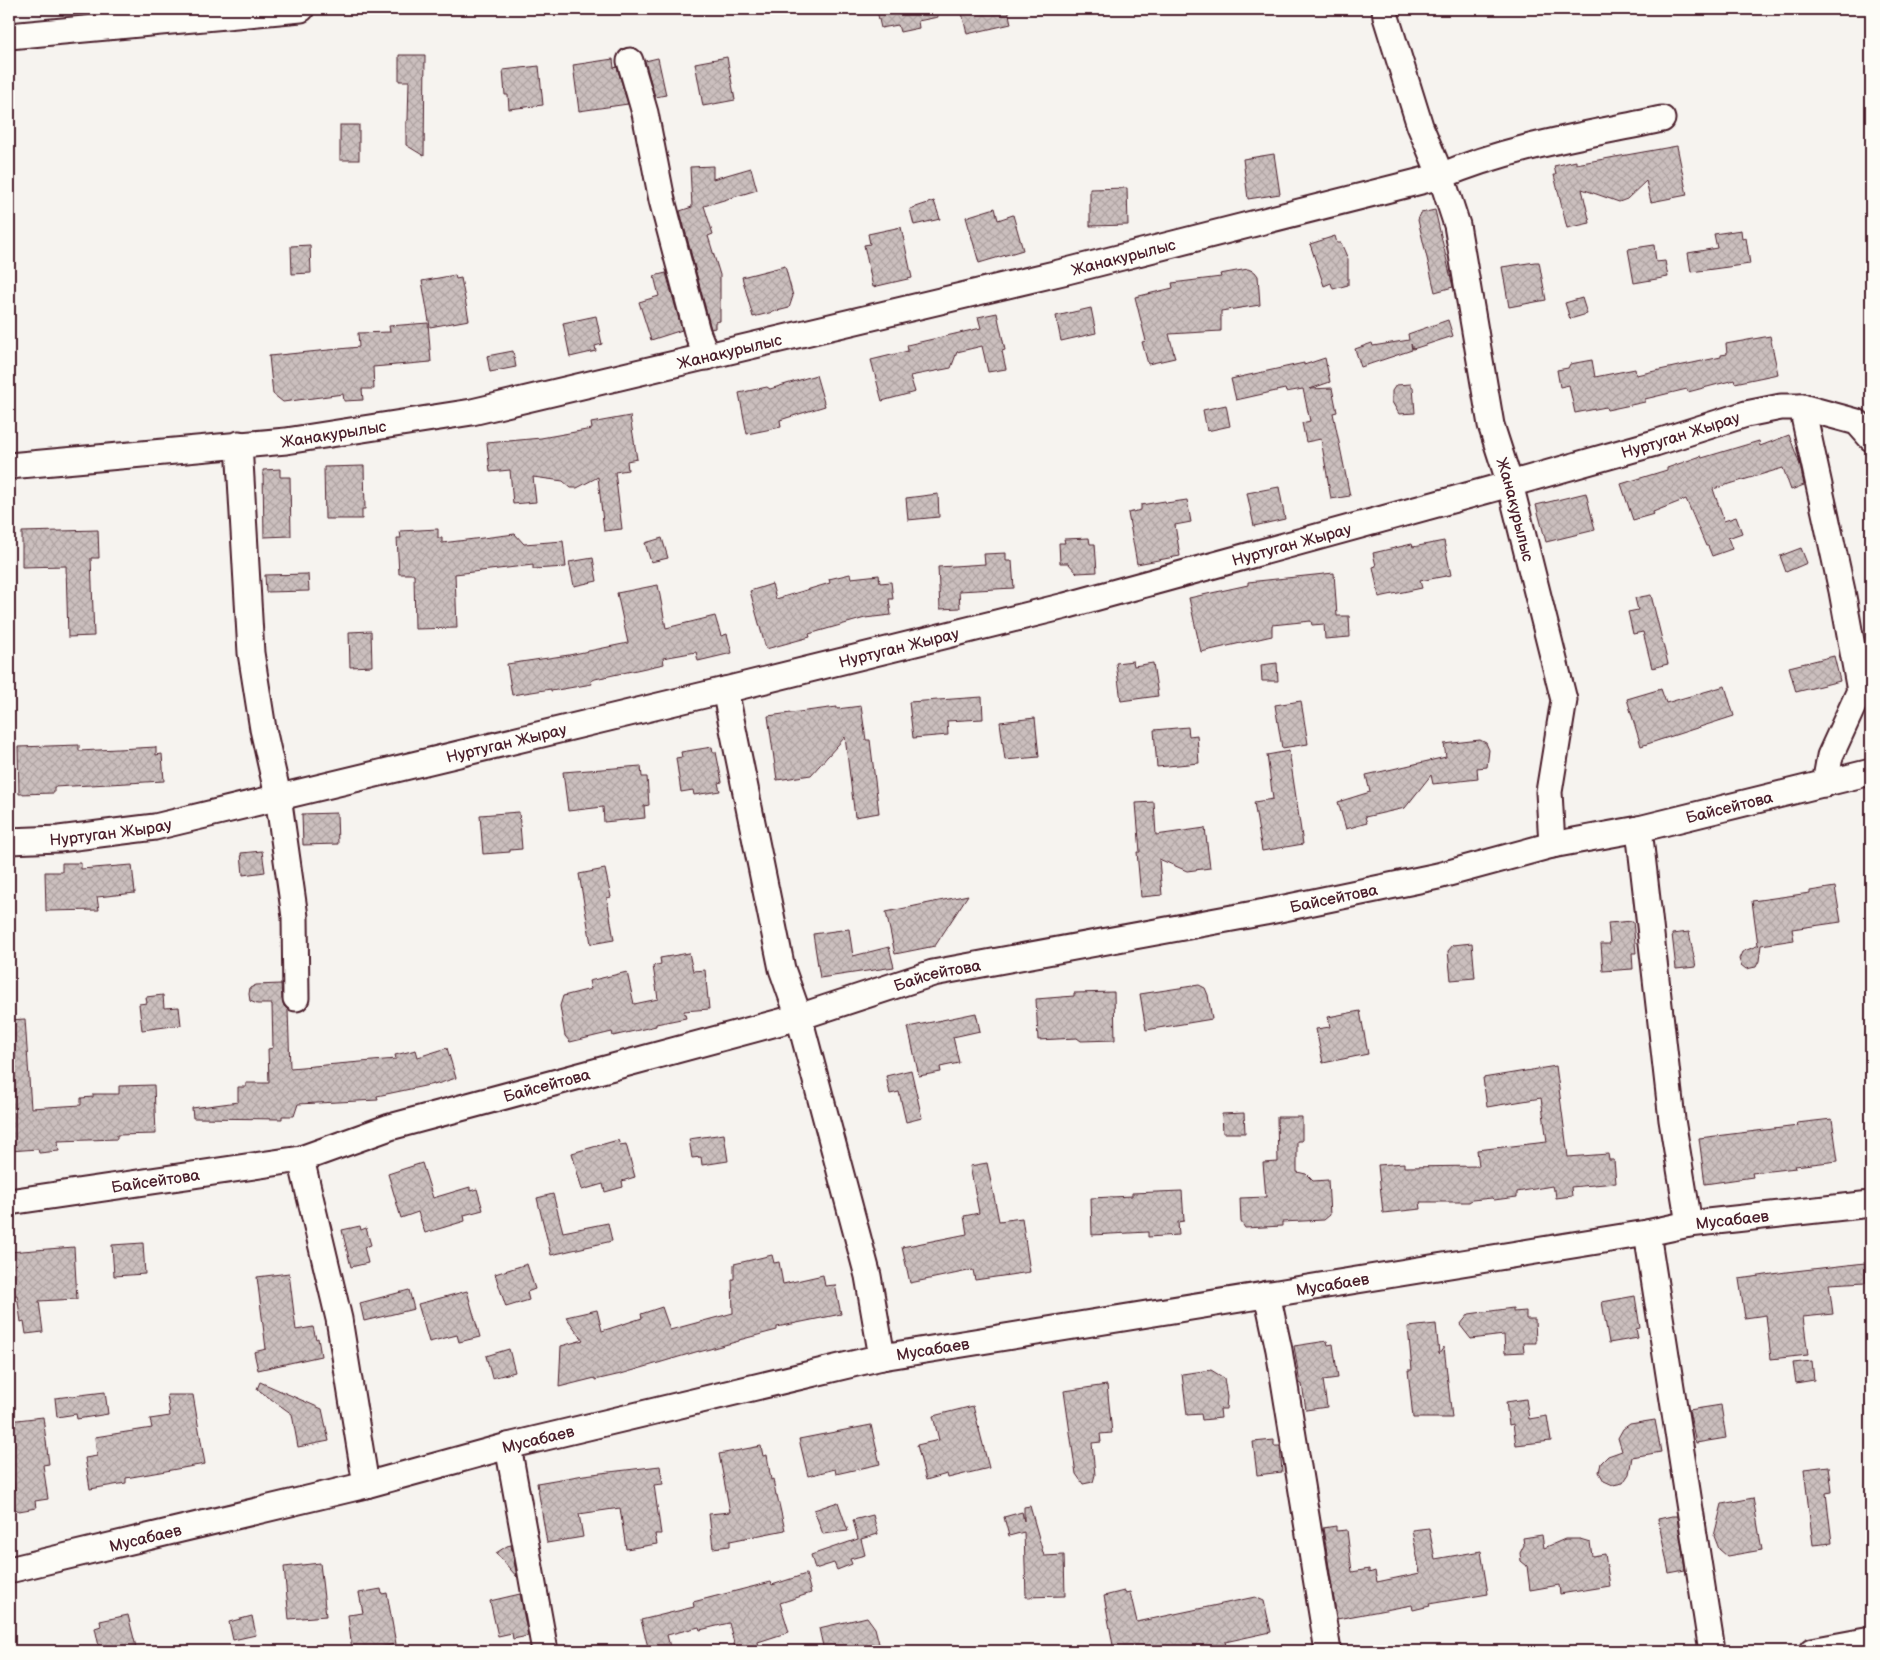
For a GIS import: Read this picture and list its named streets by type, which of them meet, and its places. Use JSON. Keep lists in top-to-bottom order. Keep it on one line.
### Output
{"streets":{"street":["Жанакурылыс","Нуртуган Жырау","Байсейтова","Мусабаев"]},"crossings":[["Жанакурылыс","Нуртуган Жырау"],["Жанакурылыс","Байсейтова"]]}
